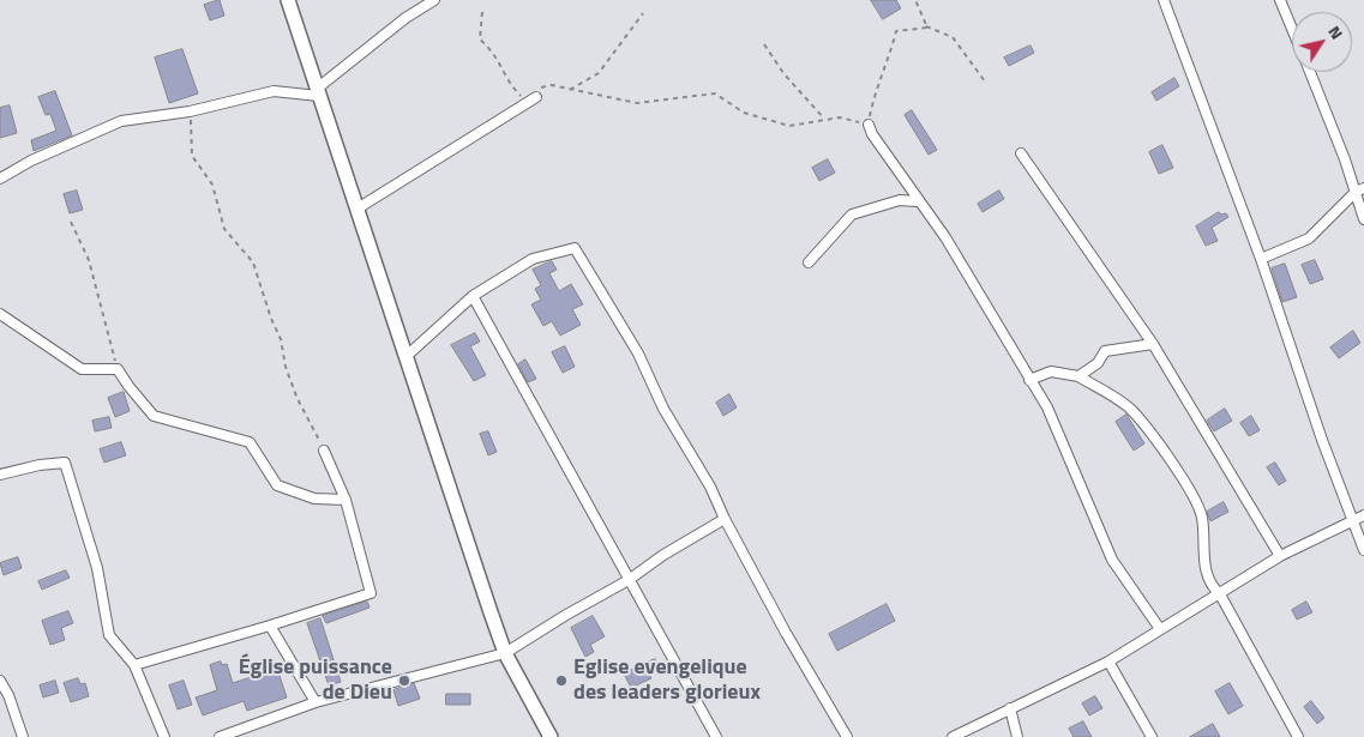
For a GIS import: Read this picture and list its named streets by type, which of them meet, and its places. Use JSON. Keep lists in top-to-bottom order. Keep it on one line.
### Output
{"places":["Église puissance de Dieu","Eglise evengelique des leaders glorieux"],"north":"top right"}
